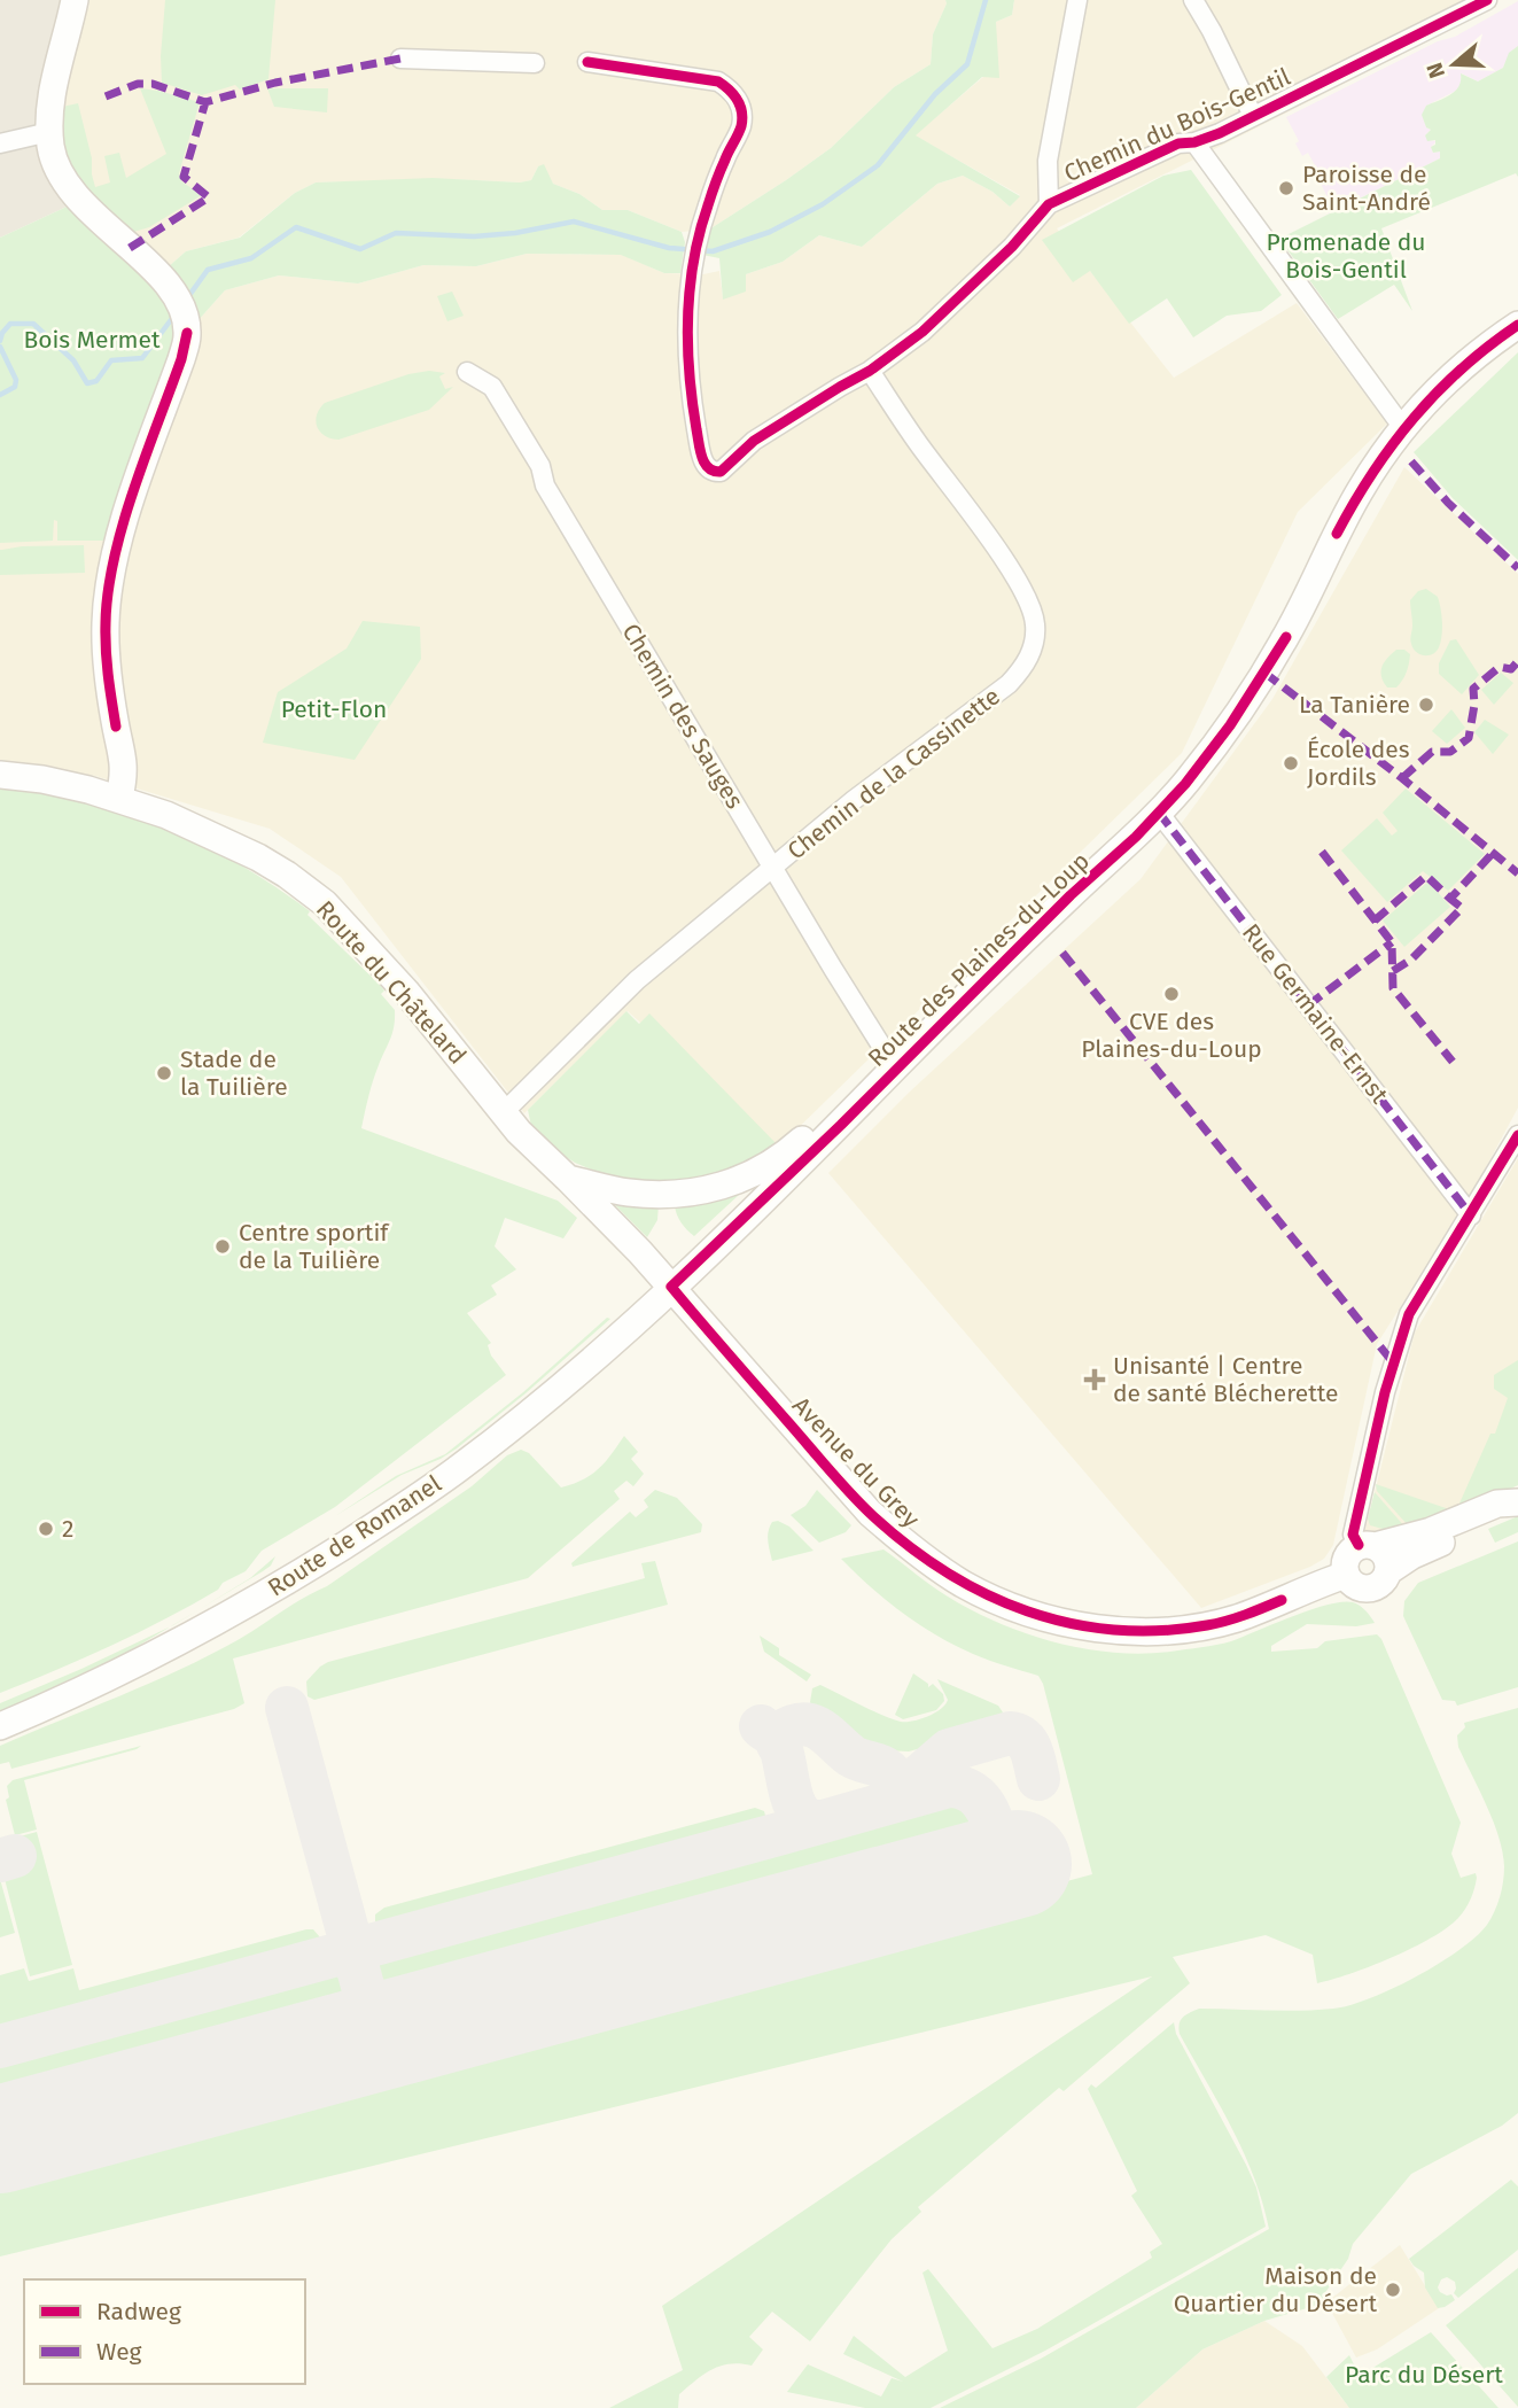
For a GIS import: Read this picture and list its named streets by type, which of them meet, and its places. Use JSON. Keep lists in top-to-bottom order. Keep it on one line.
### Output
{"streets":{"main road":["Route des Plaines-du-Loup","Route du Châtelard","Avenue du Grey","Route de Romanel"],"street":["Chemin du Bois-Gentil","Chemin des Sauges","Chemin de la Cassinette","Rue Germaine-Ernst"]},"crossings":[["Chemin du Bois-Gentil","Chemin de la Cassinette"],["Chemin des Sauges","Chemin de la Cassinette"],["Chemin des Sauges","Route des Plaines-du-Loup"],["Chemin de la Cassinette","Route du Châtelard"],["Route des Plaines-du-Loup","Route du Châtelard"],["Route des Plaines-du-Loup","Rue Germaine-Ernst"],["Route des Plaines-du-Loup","Avenue du Grey"],["Route des Plaines-du-Loup","Route de Romanel"],["Route du Châtelard","Avenue du Grey"],["Avenue du Grey","Route de Romanel"]],"parks":["Promenade du Bois-Gentil","Bois Mermet","Petit-Flon","Parc du Désert"],"places":{"other":["Paroisse de Saint-André","La Tanière","École des Jordils","CVE des Plaines-du-Loup","Stade de la Tuilière","Centre sportif de la Tuilière","2","Maison de Quartier du Désert"],"health":["Unisanté | Centre de santé Blécherette"]},"legend":["Radweg","Weg"],"north":"left"}
